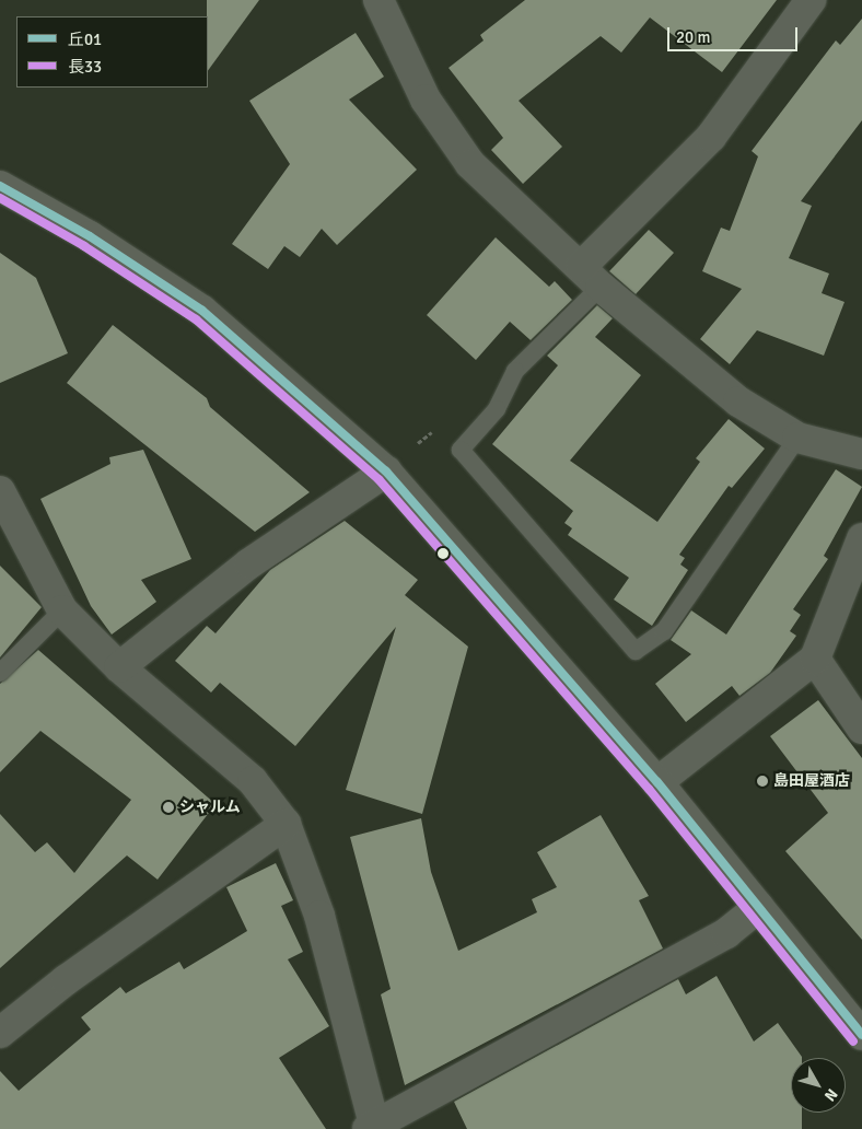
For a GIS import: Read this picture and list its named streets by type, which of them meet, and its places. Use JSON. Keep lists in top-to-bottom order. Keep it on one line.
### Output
{"places":["島田屋酒店","シャルム"],"lines":["transit line 丘01","transit line 長33"],"legend":["丘01","長33"],"scale_bar":"20 m","north":"bottom right"}
